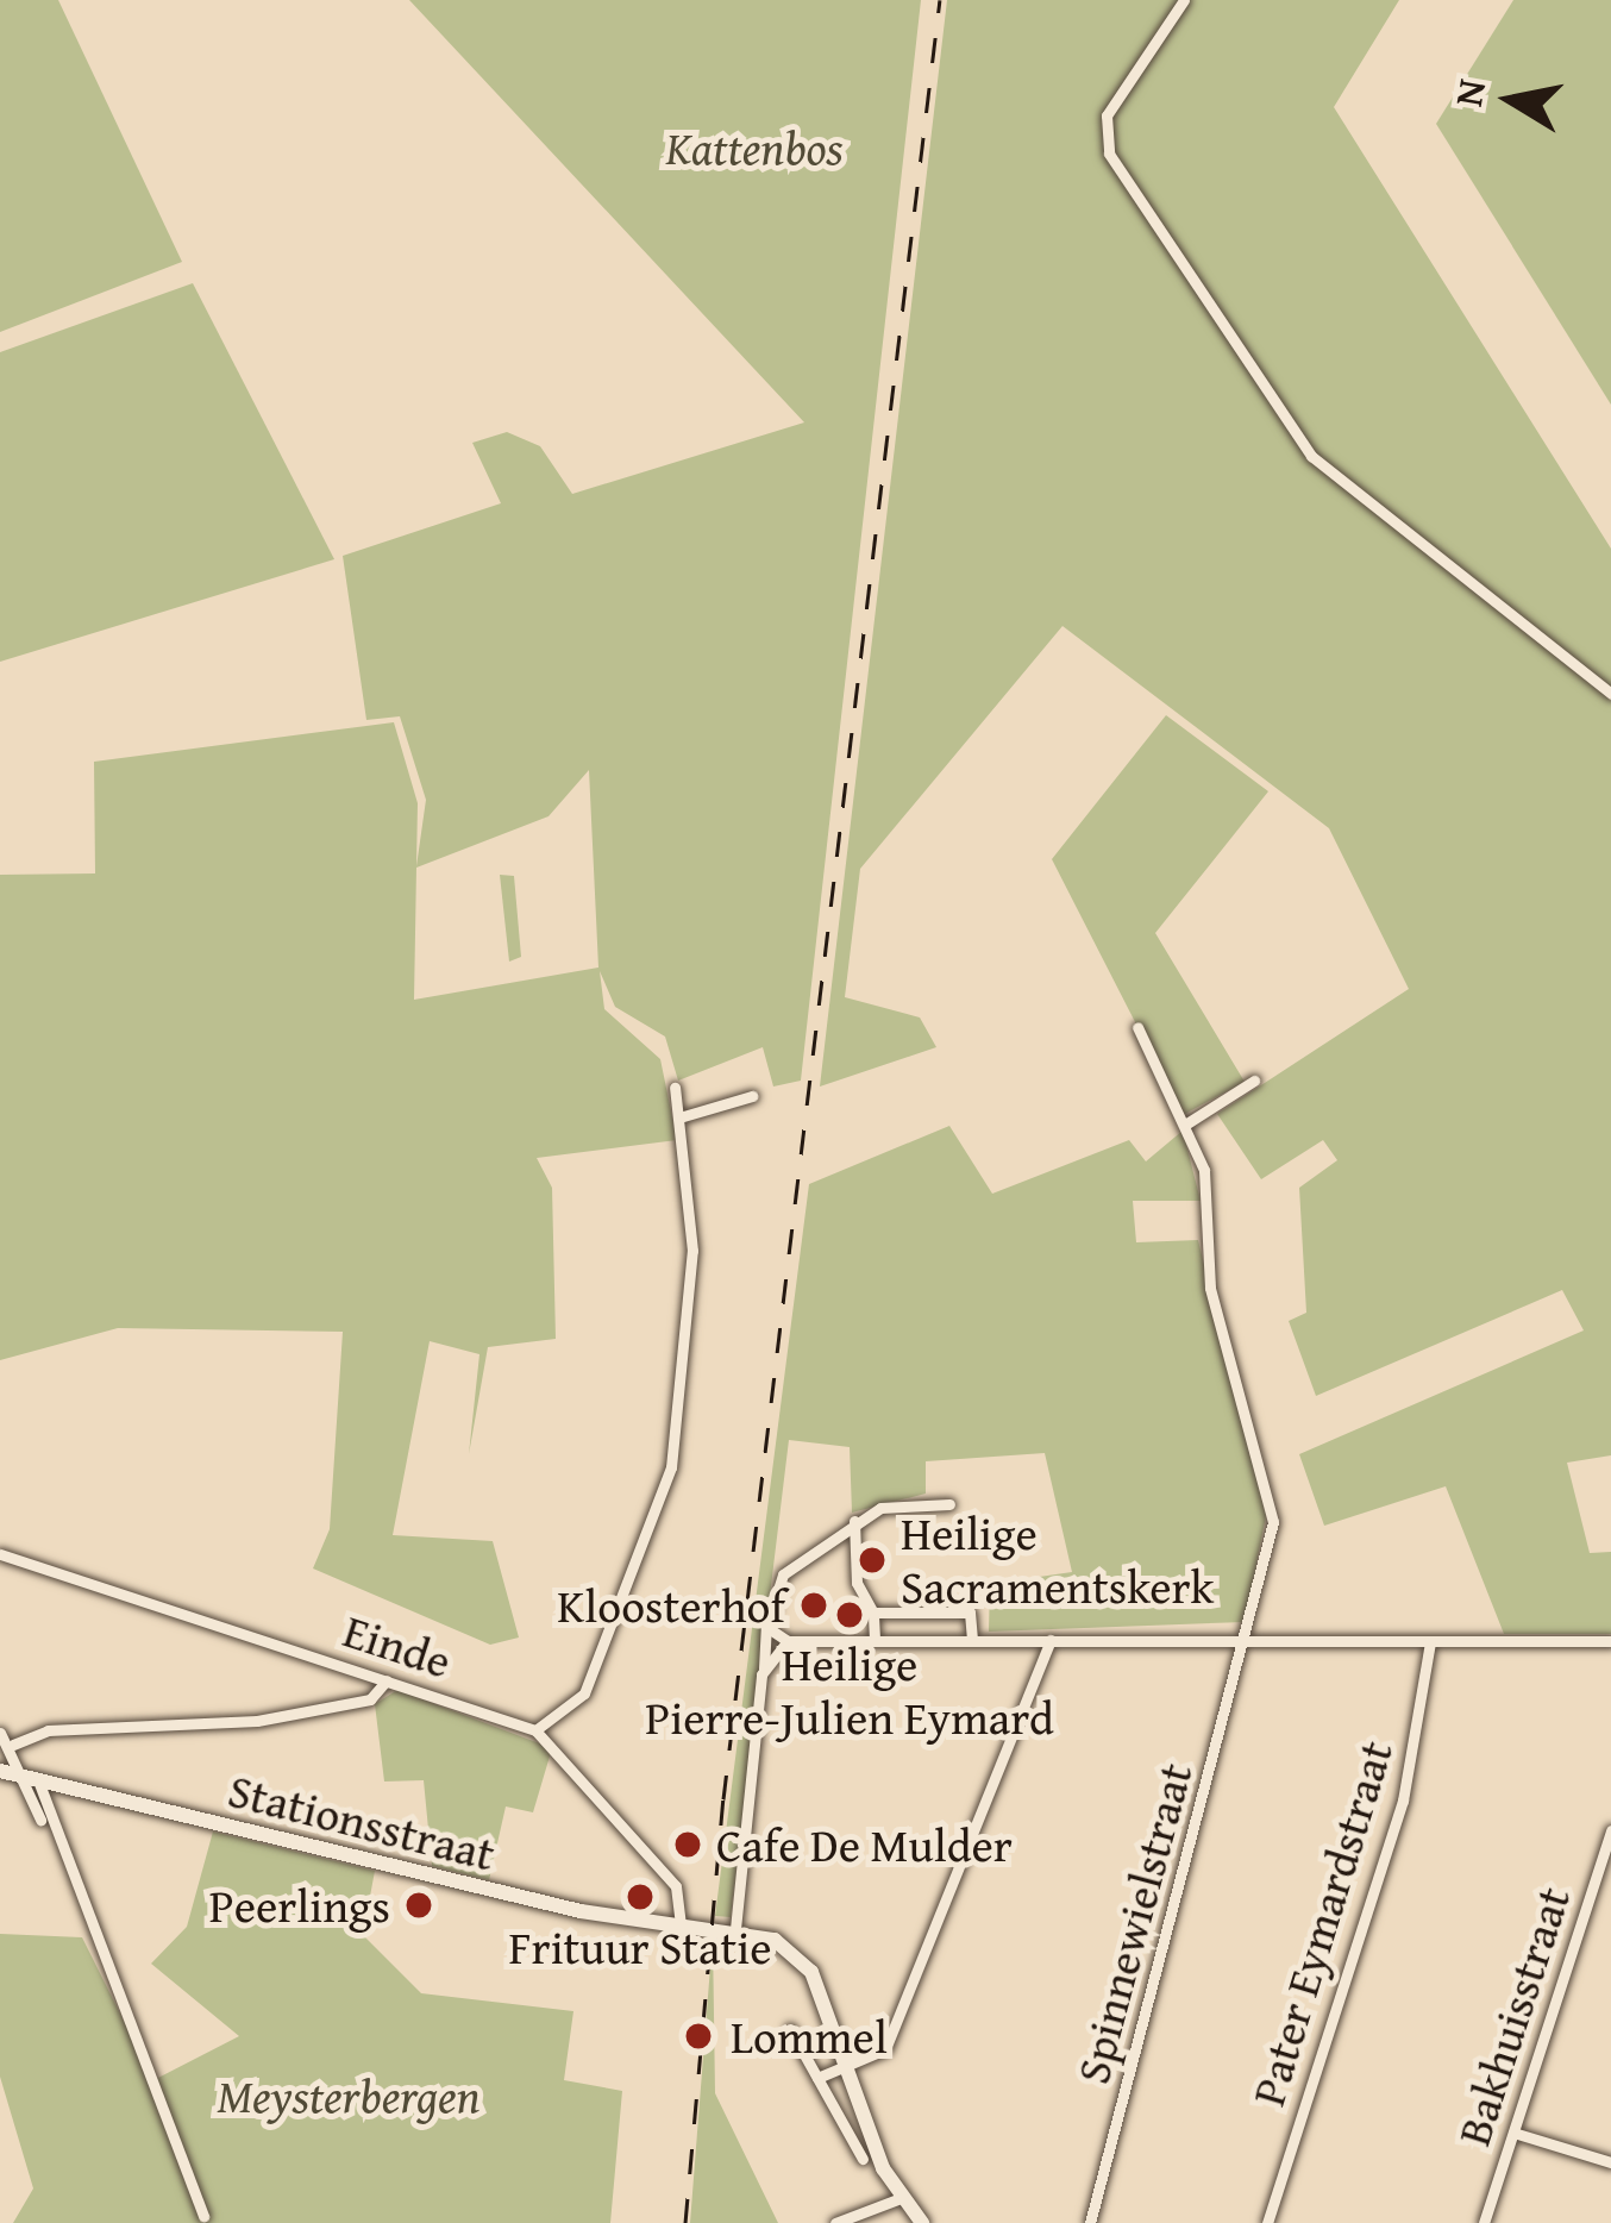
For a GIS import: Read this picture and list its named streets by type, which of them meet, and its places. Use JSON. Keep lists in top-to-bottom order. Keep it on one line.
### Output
{"streets":{"main road":["Stationsstraat"],"street":["Einde","Spinnewielstraat","Pater Eymardstraat","Bakhuisstraat"]},"crossings":[["Einde","Stationsstraat"]],"parks":["Kattenbos","Meysterbergen"],"places":["Heilige Sacramentskerk","Kloosterhof","Heilige Pierre-Julien Eymard","Cafe De Mulder","Frituur Statie","Peerlings","Lommel"],"north":"left"}
